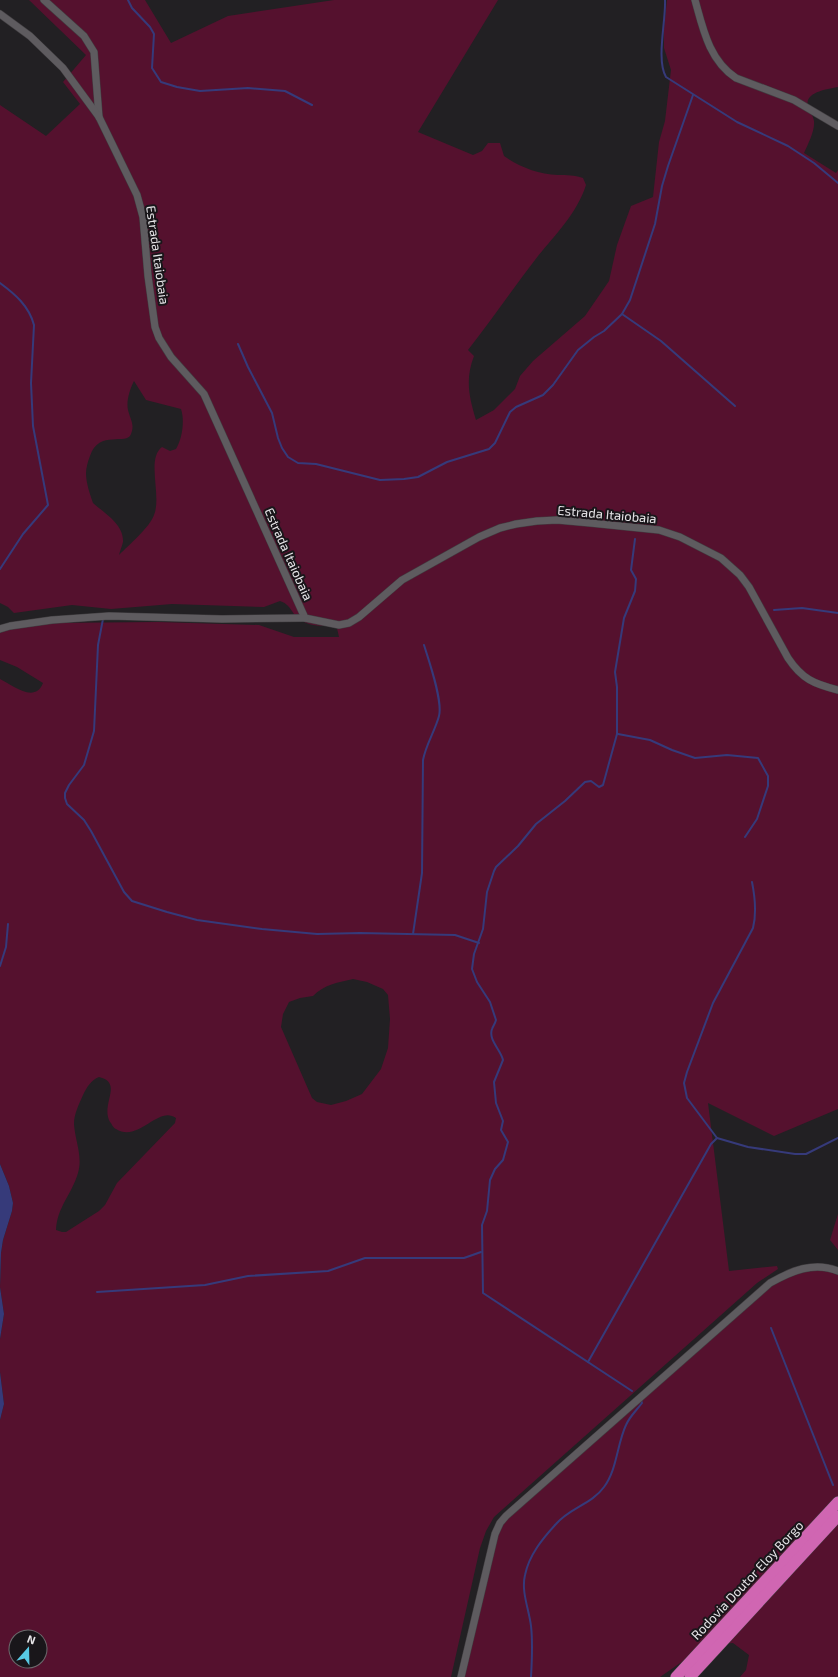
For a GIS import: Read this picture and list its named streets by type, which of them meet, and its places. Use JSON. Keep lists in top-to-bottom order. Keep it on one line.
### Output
{"streets":{"highway":["Rodovia Doutor Eloy Borgo"],"street":["Estrada Itaiobaia"]},"north":"top"}
